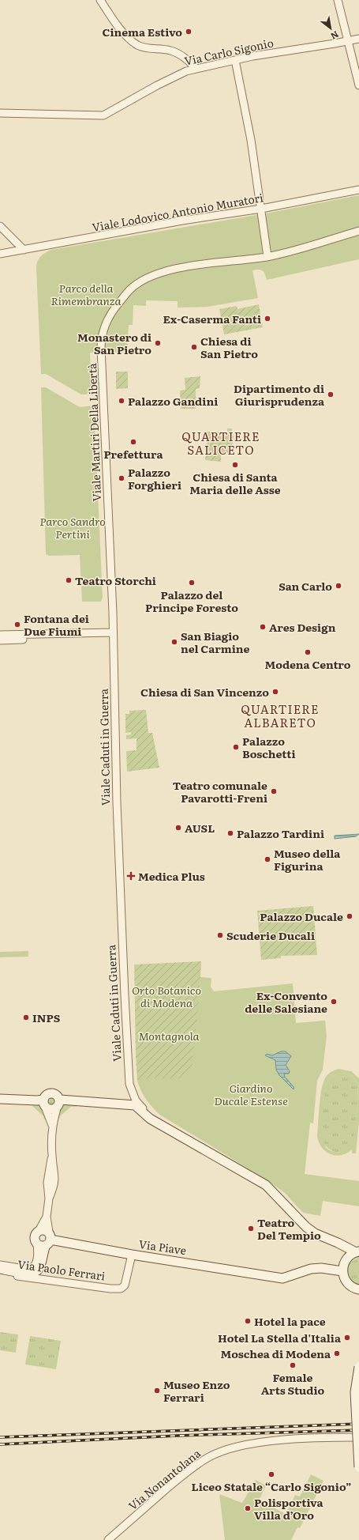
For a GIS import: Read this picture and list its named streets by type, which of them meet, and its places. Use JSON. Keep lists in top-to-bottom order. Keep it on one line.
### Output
{"streets":{"main road":["Viale Caduti in Guerra","Via Piave","Via Paolo Ferrari"],"street":["Via Carlo Sigonio","Viale Lodovico Antonio Muratori","Viale Martiri Della Libertà","Via Nonantolana"]},"crossings":[["Viale Martiri Della Libertà","Viale Caduti in Guerra"],["Via Piave","Via Paolo Ferrari"]],"districts":["QUARTIERE SALICETO","QUARTIERE ALBARETO"],"parks":["Parco della Rimembranza","Parco Sandro Pertini","Orto Botanico di Modena","Montagnola","Giardino Ducale Estense"],"places":{"other":["Cinema Estivo","Ex-Caserma Fanti","Monastero di San Pietro","Chiesa di San Pietro","Dipartimento di Giurisprudenza","Palazzo Gandini","Prefettura","Chiesa di Santa Maria delle Asse","Palazzo Forghieri","Teatro Storchi","Palazzo del Principe Foresto","San Carlo","Fontana dei Due Fiumi","Ares Design","San Biagio nel Carmine","Modena Centro","Chiesa di San Vincenzo","Palazzo Boschetti","Teatro comunale Pavarotti-Freni","AUSL","Palazzo Tardini","Museo della Figurina","Palazzo Ducale","Scuderie Ducali","Ex-Convento delle Salesiane","INPS","Teatro Del Tempio","Hotel la pace","Hotel La Stella d'Italia","Moschea di Modena","Female Arts Studio","Museo Enzo Ferrari","Liceo Statale “Carlo Sigonio”","Polisportiva Villa d’Oro"],"health":["Medica Plus"]},"north":"bottom right"}
